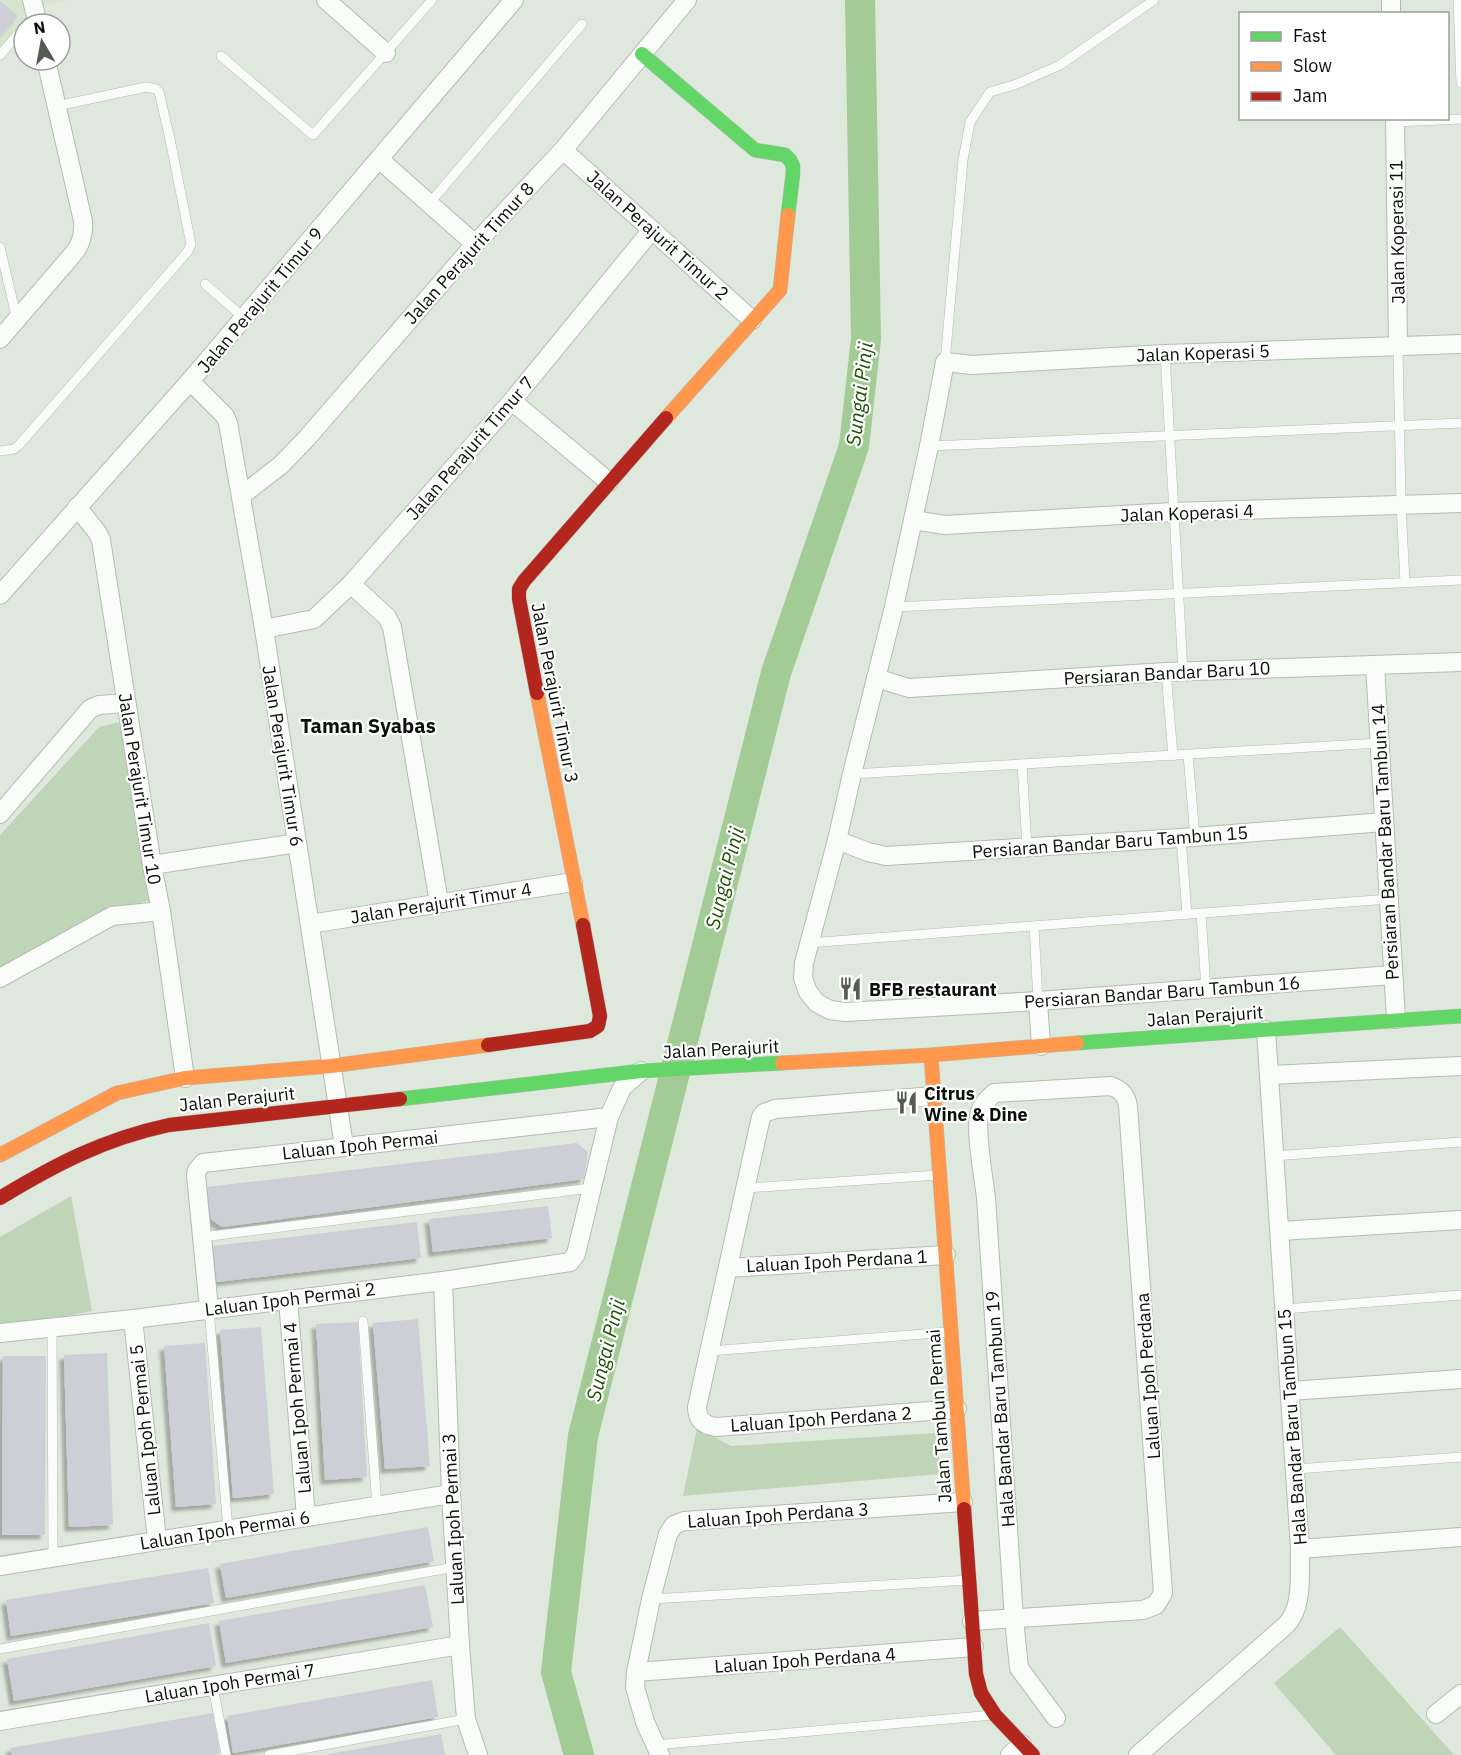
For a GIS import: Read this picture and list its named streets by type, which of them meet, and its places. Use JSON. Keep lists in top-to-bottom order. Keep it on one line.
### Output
{"streets":{"street":["Jalan Koperasi 11","Jalan Perajurit Timur 2","Jalan Perajurit Timur 8","Jalan Perajurit Timur 9","Jalan Koperasi 5","Jalan Perajurit Timur 7","Jalan Koperasi 4","Persiaran Bandar Baru 10","Jalan Perajurit Timur 3","Jalan Perajurit Timur 6","Jalan Perajurit Timur 10","Persiaran Bandar Baru Tambun 15","Persiaran Bandar Baru Tambun 14","Jalan Perajurit Timur 4","Persiaran Bandar Baru Tambun 16","Jalan Perajurit","Laluan Ipoh Permai","Laluan Ipoh Perdana 1","Laluan Ipoh Permai 2","Laluan Ipoh Perdana","Laluan Ipoh Permai 4","Hala Bandar Baru Tambun 19","Jalan Tambun Permai","Laluan Ipoh Perdana 2","Hala Bandar Baru Tambun 15","Laluan Ipoh Permai 5","Laluan Ipoh Perdana 3","Laluan Ipoh Permai 3","Laluan Ipoh Permai 6","Laluan Ipoh Perdana 4","Laluan Ipoh Permai 7"]},"crossings":[["Jalan Koperasi 11","Jalan Koperasi 5"],["Jalan Perajurit Timur 2","Jalan Perajurit Timur 8"],["Jalan Perajurit Timur 2","Jalan Perajurit Timur 7"],["Jalan Perajurit Timur 2","Jalan Perajurit Timur 3"],["Jalan Perajurit Timur 8","Jalan Perajurit Timur 3"],["Jalan Perajurit Timur 8","Jalan Perajurit Timur 6"],["Jalan Perajurit Timur 9","Jalan Perajurit Timur 6"],["Jalan Perajurit Timur 9","Jalan Perajurit Timur 10"],["Jalan Koperasi 5","Persiaran Bandar Baru Tambun 16"],["Jalan Perajurit Timur 7","Jalan Perajurit Timur 6"],["Jalan Koperasi 4","Persiaran Bandar Baru Tambun 16"],["Persiaran Bandar Baru 10","Persiaran Bandar Baru Tambun 14"],["Persiaran Bandar Baru 10","Persiaran Bandar Baru Tambun 16"],["Jalan Perajurit Timur 3","Jalan Perajurit Timur 6"],["Jalan Perajurit Timur 3","Jalan Perajurit Timur 4"],["Jalan Perajurit Timur 6","Jalan Perajurit Timur 4"],["Jalan Perajurit Timur 6","Jalan Perajurit"],["Jalan Perajurit Timur 6","Laluan Ipoh Permai"],["Persiaran Bandar Baru Tambun 15","Persiaran Bandar Baru Tambun 14"],["Persiaran Bandar Baru Tambun 15","Persiaran Bandar Baru Tambun 16"],["Persiaran Bandar Baru Tambun 14","Persiaran Bandar Baru Tambun 16"],["Persiaran Bandar Baru Tambun 14","Jalan Perajurit"],["Jalan Perajurit","Jalan Tambun Permai"],["Jalan Perajurit","Hala Bandar Baru Tambun 15"],["Laluan Ipoh Permai","Laluan Ipoh Permai 2"],["Laluan Ipoh Perdana 1","Jalan Tambun Permai"],["Laluan Ipoh Perdana 1","Laluan Ipoh Perdana 2"],["Laluan Ipoh Permai 2","Laluan Ipoh Permai 4"],["Laluan Ipoh Permai 2","Laluan Ipoh Permai 5"],["Laluan Ipoh Permai 2","Laluan Ipoh Permai 3"],["Laluan Ipoh Perdana","Hala Bandar Baru Tambun 19"],["Laluan Ipoh Perdana","Jalan Tambun Permai"],["Laluan Ipoh Permai 4","Laluan Ipoh Permai 6"],["Jalan Tambun Permai","Laluan Ipoh Perdana 2"],["Jalan Tambun Permai","Laluan Ipoh Perdana 3"],["Jalan Tambun Permai","Laluan Ipoh Perdana 4"],["Laluan Ipoh Permai 5","Laluan Ipoh Permai 6"],["Laluan Ipoh Perdana 3","Laluan Ipoh Perdana 4"],["Laluan Ipoh Permai 3","Laluan Ipoh Permai 6"],["Laluan Ipoh Permai 3","Laluan Ipoh Permai 7"]],"districts":["Taman Syabas"],"water":["Sungai Pinji"],"places":{"restaurant":["BFB restaurant","Citrus Wine & Dine"]},"legend":["Fast","Slow","Jam"],"north":"top"}
